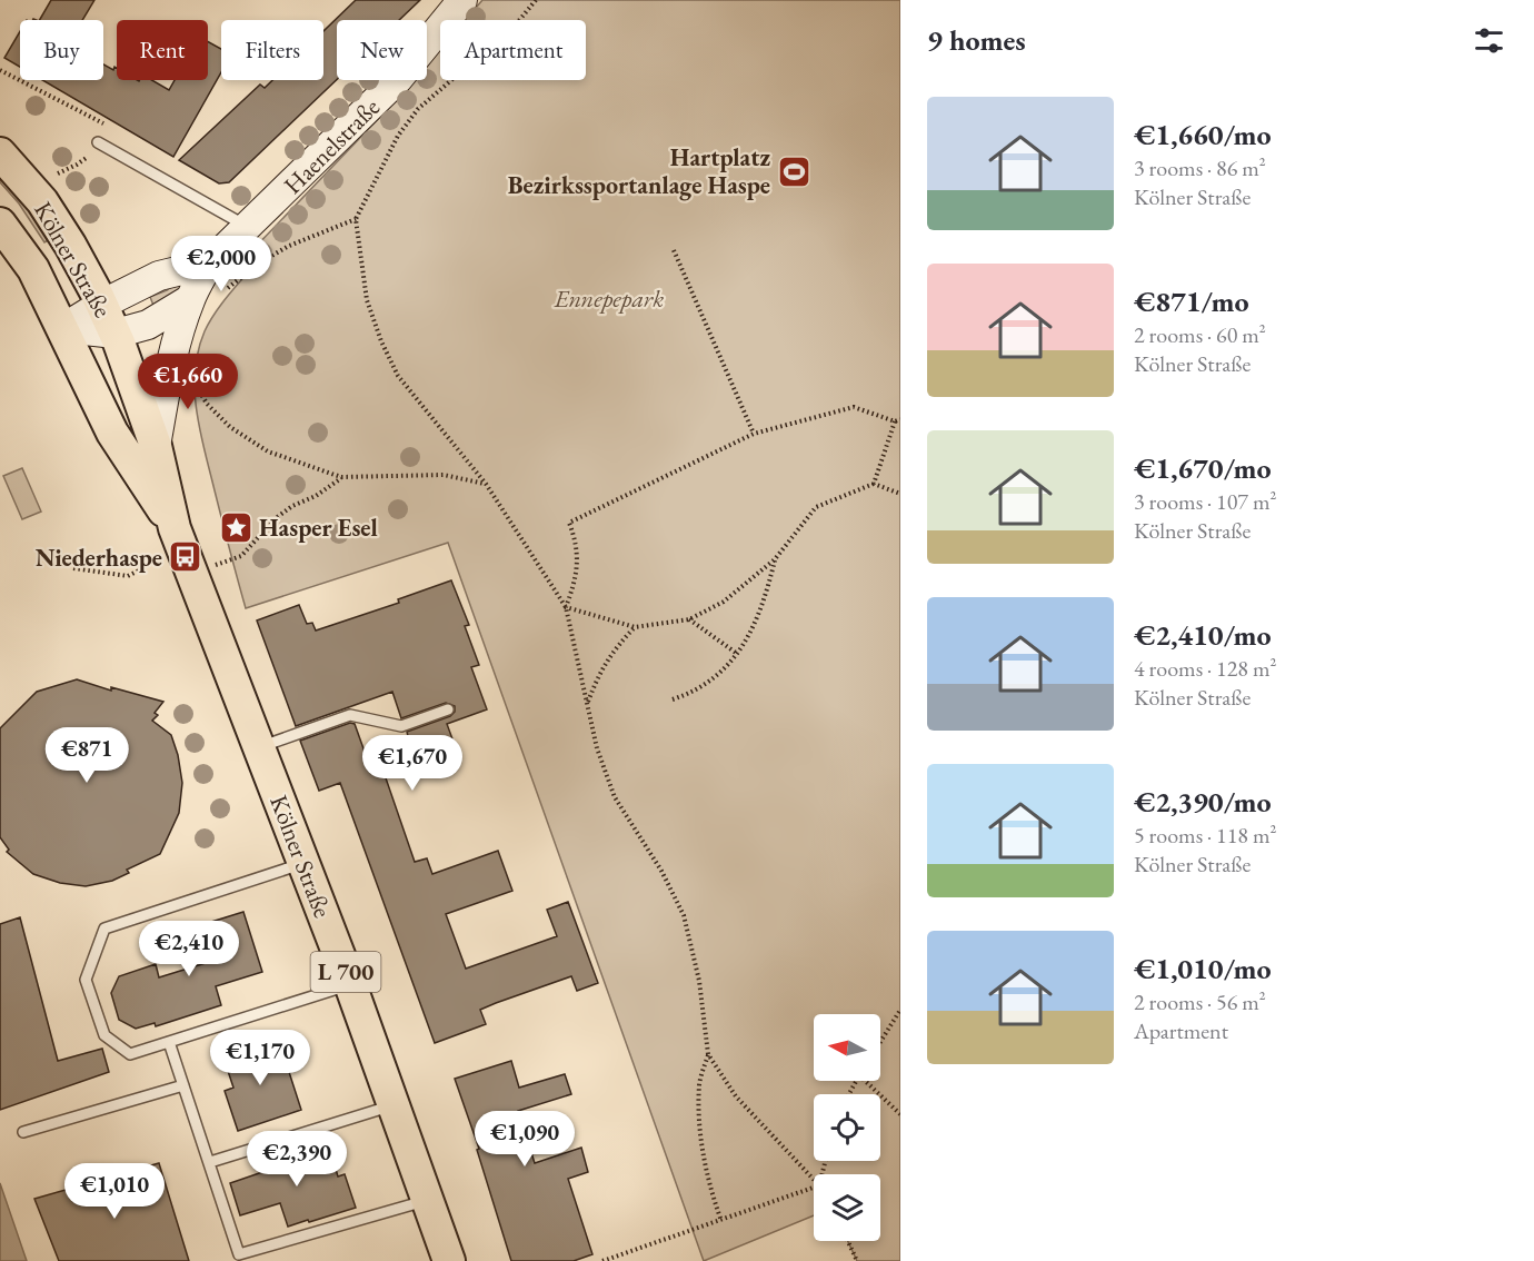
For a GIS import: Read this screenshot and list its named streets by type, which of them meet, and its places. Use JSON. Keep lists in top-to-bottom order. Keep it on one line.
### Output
{"streets":{"main road":["Haenelstraße","Kölner Straße","L 700"]},"crossings":[["Haenelstraße","Kölner Straße"],["Haenelstraße","L 700"],["Kölner Straße","L 700"]],"parks":["Ennepepark"],"places":{"sports":["Hartplatz Bezirkssportanlage Haspe"],"place":["Hasper Esel"],"bus stop":["Niederhaspe"]},"north":"left","page":{"heading":"9 homes","chip":["Buy","Rent","Filters","New","Apartment"],"list":[{"name":"€1,660/mo","note":"3 rooms · 86 m² · Kölner Straße"},{"name":"€871/mo","note":"2 rooms · 60 m² · Kölner Straße"},{"name":"€1,670/mo","note":"3 rooms · 107 m² · Kölner Straße"},{"name":"€2,410/mo","note":"4 rooms · 128 m² · Kölner Straße"},{"name":"€2,390/mo","note":"5 rooms · 118 m² · Kölner Straße"},{"name":"€1,010/mo","note":"2 rooms · 56 m² · Apartment"}],"price":["€2,000","€1,660","€871","€1,670","€2,410","€1,170","€1,090","€2,390","€1,010"]}}
